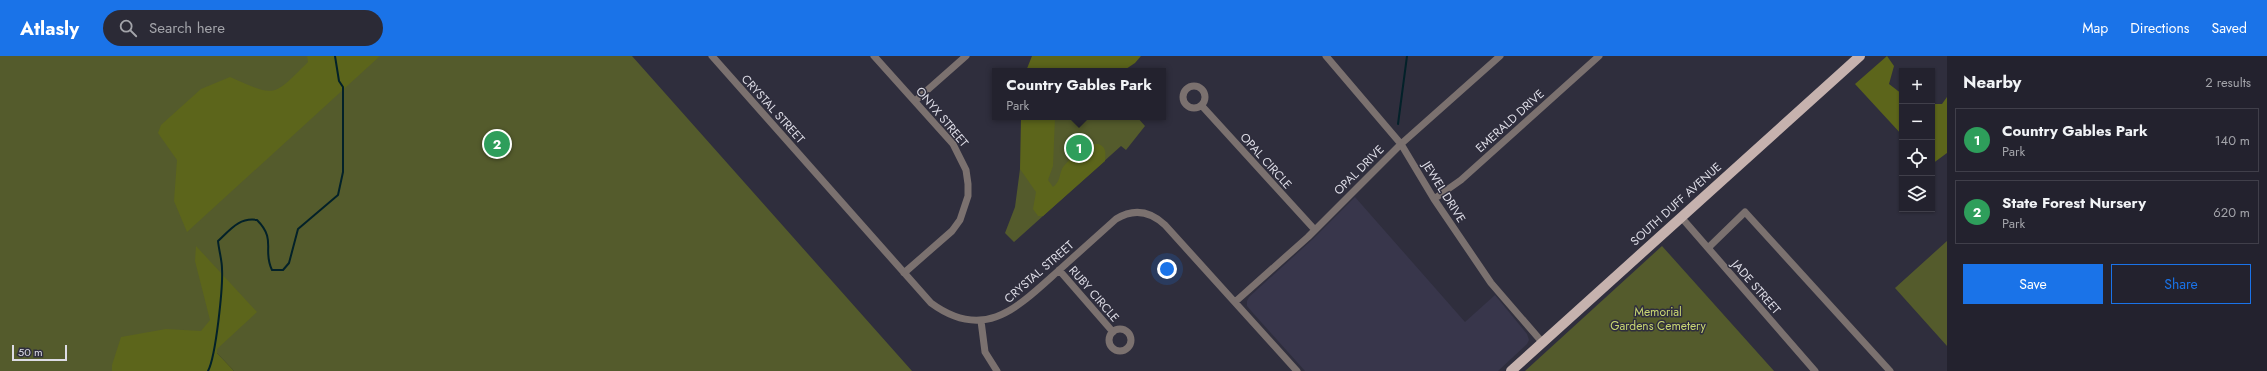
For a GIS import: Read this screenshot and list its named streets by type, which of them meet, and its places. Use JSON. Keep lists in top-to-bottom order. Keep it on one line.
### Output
{"streets":{"main road":["SOUTH DUFF AVENUE"],"street":["CRYSTAL STREET","ONYX STREET","EMERALD DRIVE","OPAL CIRCLE","OPAL DRIVE","JEWEL DRIVE","JADE STREET","RUBY CIRCLE"]},"crossings":[["CRYSTAL STREET","ONYX STREET"],["CRYSTAL STREET","OPAL DRIVE"],["CRYSTAL STREET","RUBY CIRCLE"],["EMERALD DRIVE","JEWEL DRIVE"],["OPAL CIRCLE","OPAL DRIVE"],["OPAL DRIVE","JEWEL DRIVE"],["JEWEL DRIVE","SOUTH DUFF AVENUE"],["SOUTH DUFF AVENUE","JADE STREET"]],"parks":["Memorial Gardens Cemetery"],"scale_bar":"50 m","page":{"header":"Atlasly","search":"Search here","nav":["Map","Directions","Saved"],"heading":["Nearby","2 results"],"map_buttons":["+","−"],"popup":["Country Gables Park","Park"],"list":[{"mark":"1","name":"Country Gables Park","note":"Park","value":"140 m"},{"mark":"2","name":"State Forest Nursery","note":"Park","value":"620 m"}],"pins":["2","1"],"buttons":["Save","Share"],"scale":"50 m"}}
